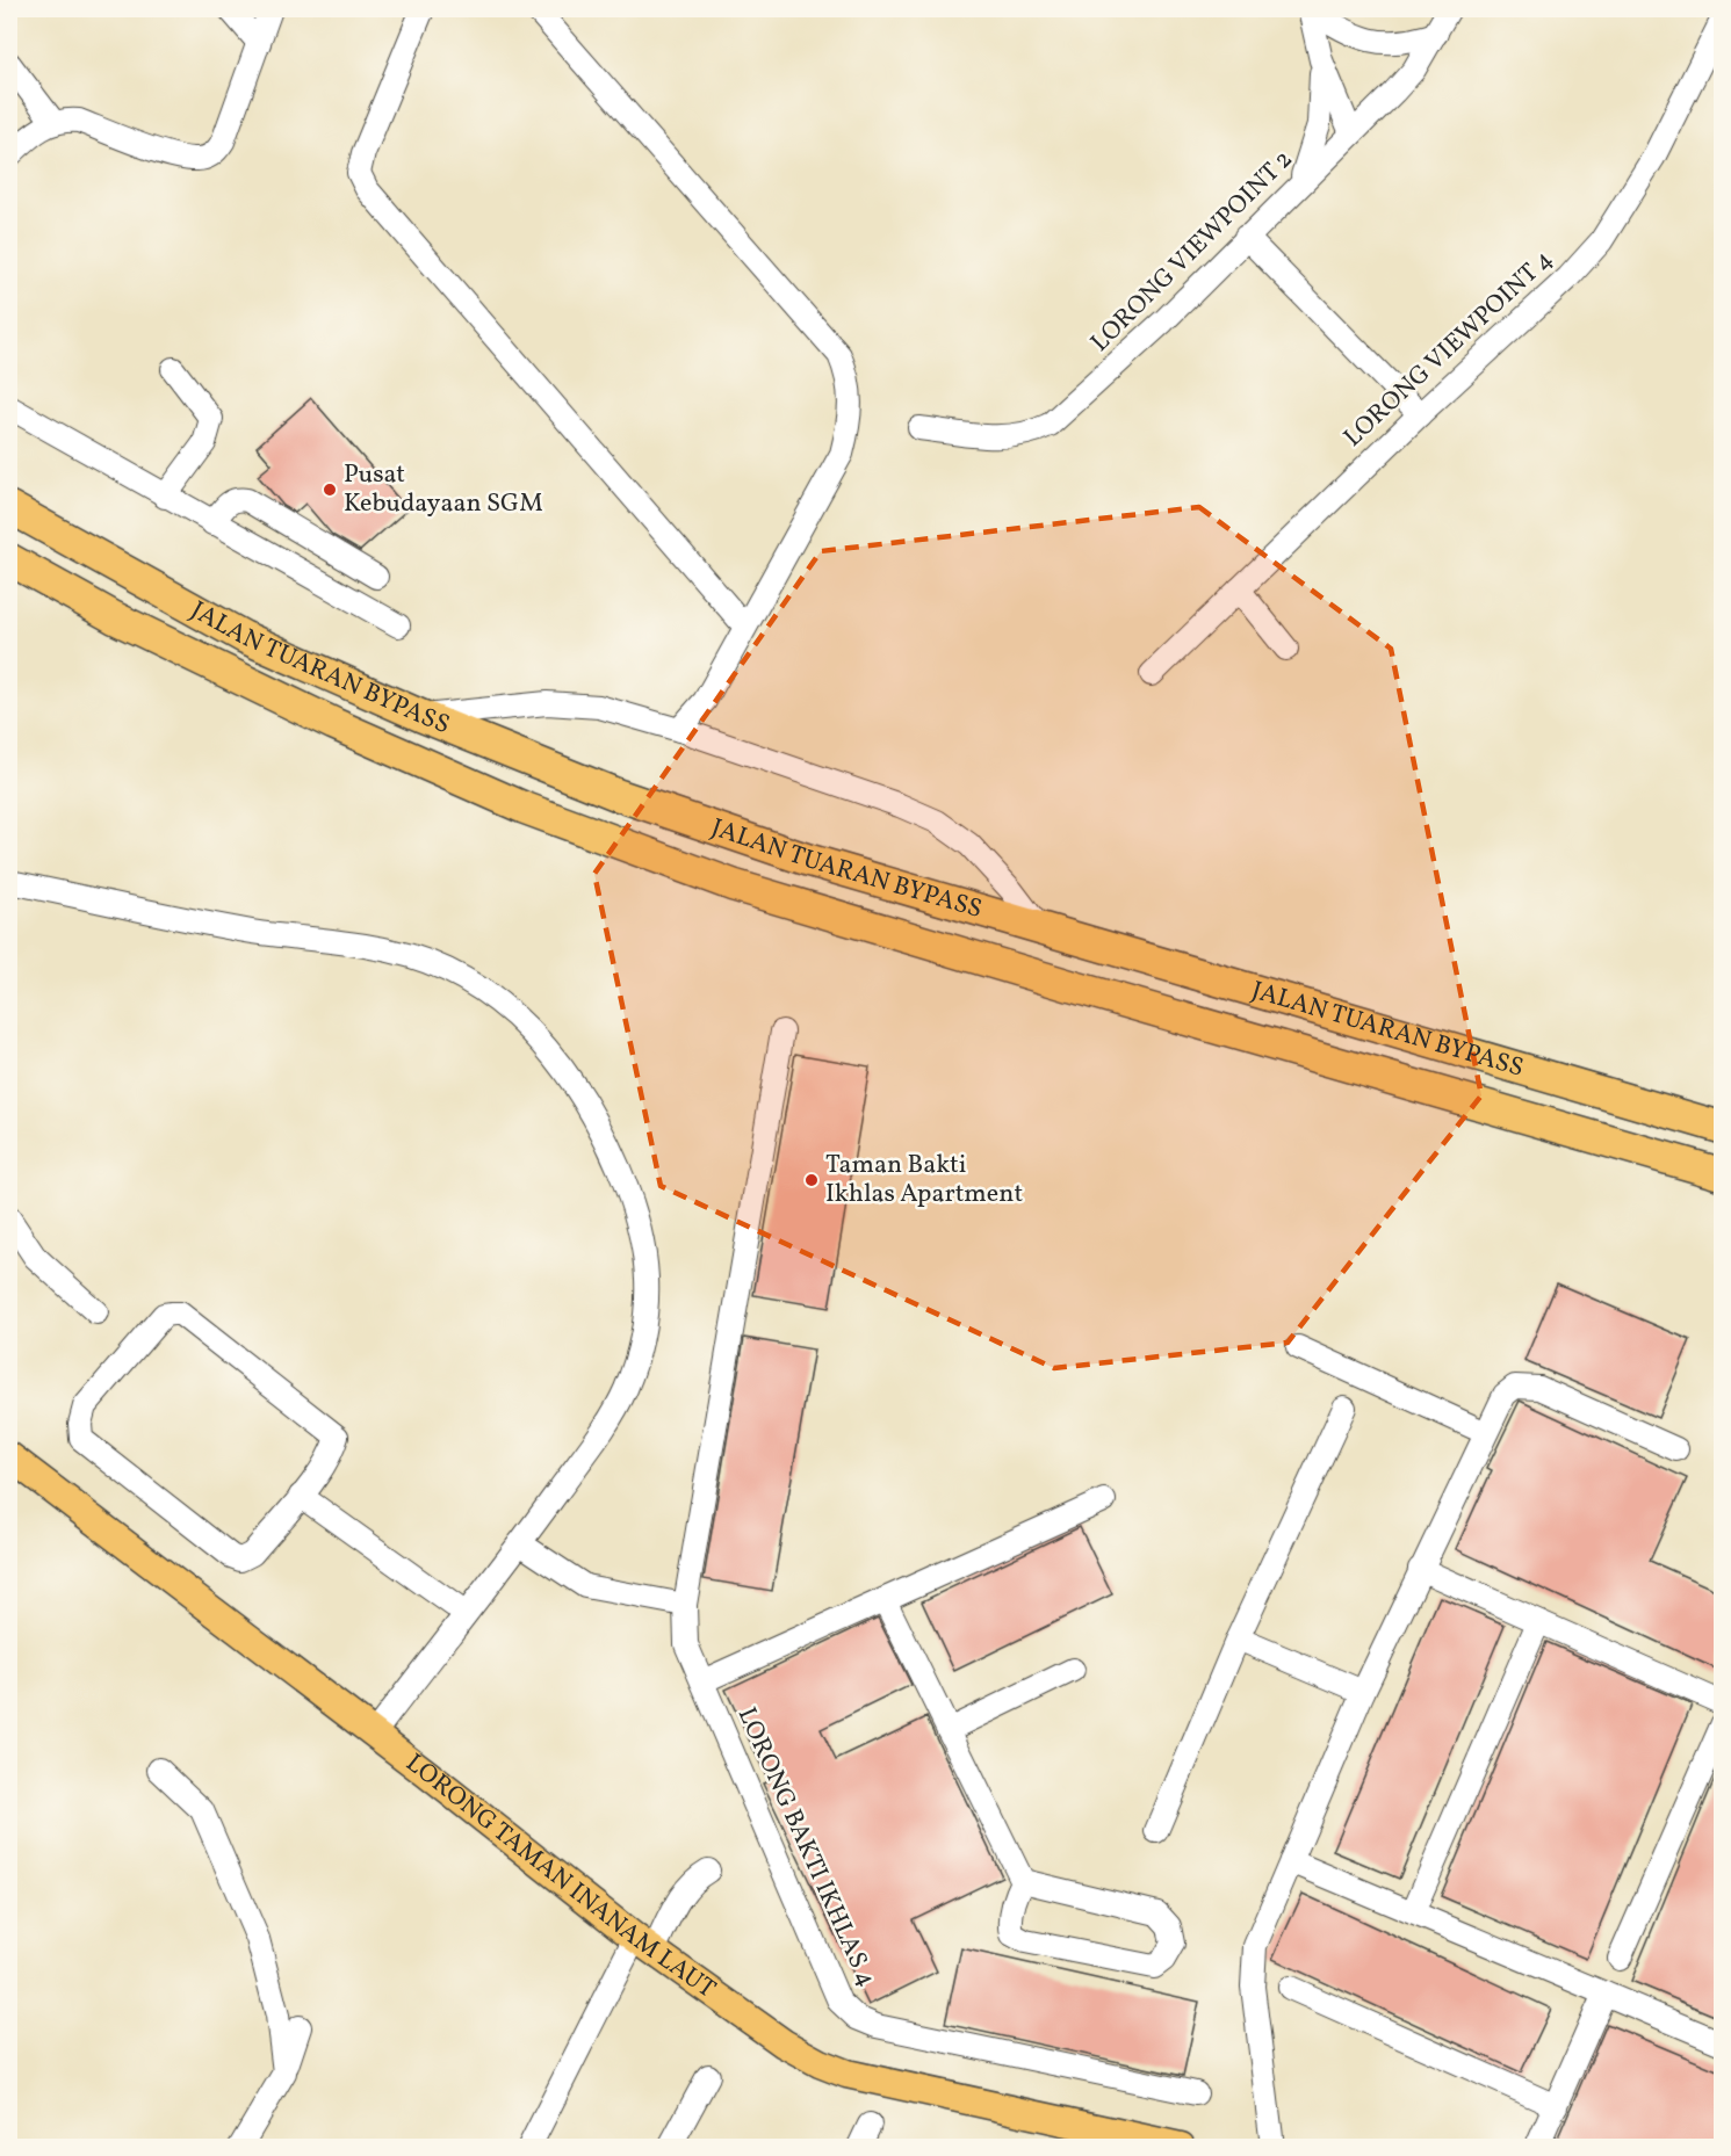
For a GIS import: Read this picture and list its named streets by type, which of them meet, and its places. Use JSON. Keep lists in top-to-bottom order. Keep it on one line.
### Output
{"streets":{"highway":["JALAN TUARAN BYPASS"],"main road":["LORONG TAMAN INANAM LAUT"],"street":["LORONG VIEWPOINT 2","LORONG VIEWPOINT 4","LORONG BAKTI IKHLAS 4"]},"places":["Pusat Kebudayaan SGM","Taman Bakti Ikhlas Apartment"]}
